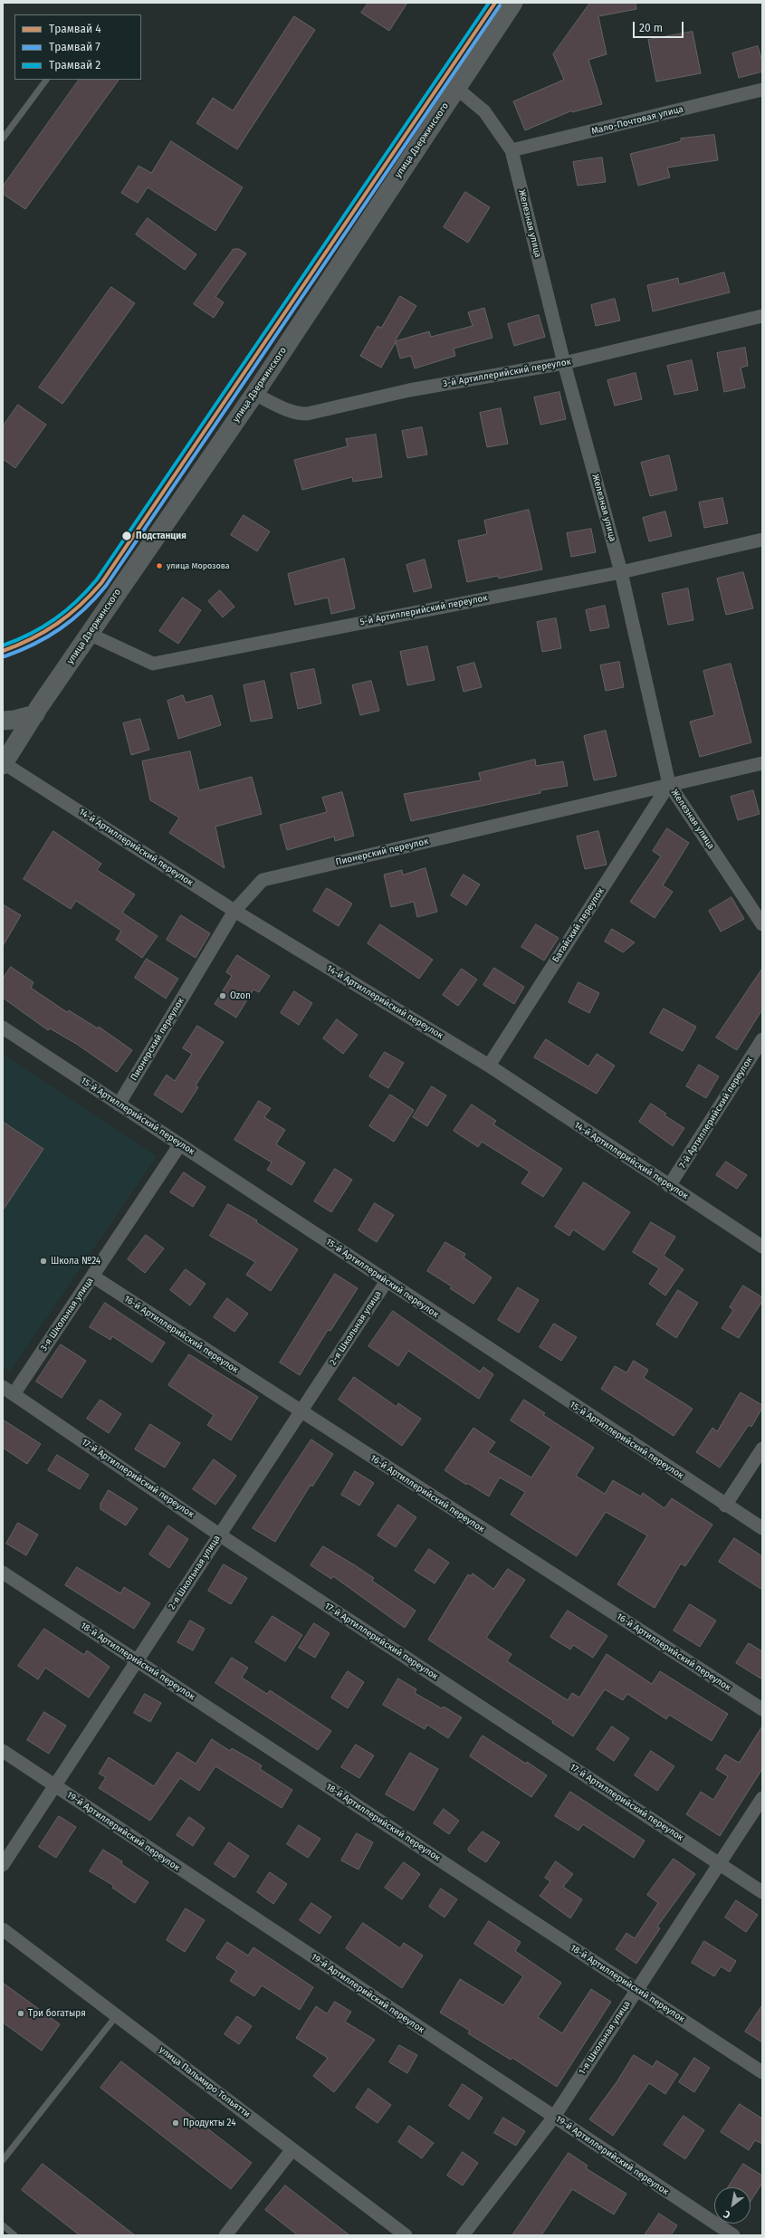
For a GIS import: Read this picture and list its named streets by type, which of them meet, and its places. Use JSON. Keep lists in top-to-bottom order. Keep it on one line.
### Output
{"streets":{"main road":["улица Дзержинского"],"street":["Мало-Почтовая улица","Железная улица","3-й Артиллерийский переулок","5-й Артиллерийский переулок","14-й Артиллерийский переулок","Пионерский переулок","Батайский переулок","7-й Артиллерийский переулок","15-й Артиллерийский переулок","3-я Школьная улица","2-я Школьная улица","16-й Артиллерийский переулок","17-й Артиллерийский переулок","18-й Артиллерийский переулок","19-й Артиллерийский переулок","1-я Школьная улица","улица Пальмиро Тольятти"]},"crossings":[["Мало-Почтовая улица","Железная улица"],["улица Дзержинского","Железная улица"],["улица Дзержинского","3-й Артиллерийский переулок"],["улица Дзержинского","5-й Артиллерийский переулок"],["улица Дзержинского","14-й Артиллерийский переулок"],["Железная улица","3-й Артиллерийский переулок"],["Железная улица","5-й Артиллерийский переулок"],["Железная улица","Пионерский переулок"],["Железная улица","Батайский переулок"],["14-й Артиллерийский переулок","Пионерский переулок"],["14-й Артиллерийский переулок","Батайский переулок"],["14-й Артиллерийский переулок","7-й Артиллерийский переулок"],["Пионерский переулок","Батайский переулок"],["Пионерский переулок","15-й Артиллерийский переулок"],["15-й Артиллерийский переулок","3-я Школьная улица"],["15-й Артиллерийский переулок","2-я Школьная улица"],["3-я Школьная улица","16-й Артиллерийский переулок"],["3-я Школьная улица","17-й Артиллерийский переулок"],["2-я Школьная улица","16-й Артиллерийский переулок"],["2-я Школьная улица","17-й Артиллерийский переулок"],["2-я Школьная улица","18-й Артиллерийский переулок"],["2-я Школьная улица","19-й Артиллерийский переулок"],["17-й Артиллерийский переулок","1-я Школьная улица"],["18-й Артиллерийский переулок","1-я Школьная улица"],["19-й Артиллерийский переулок","1-я Школьная улица"]],"places":["Подстанция","улица Морозова","Ozon","Школа №24","Три богатыря","Продукты 24"],"lines":["tram line 4","tram line 2","tram line 7"],"legend":["Трамвай 4","Трамвай 7","Трамвай 2"],"scale_bar":"20 m","north":"bottom left"}
